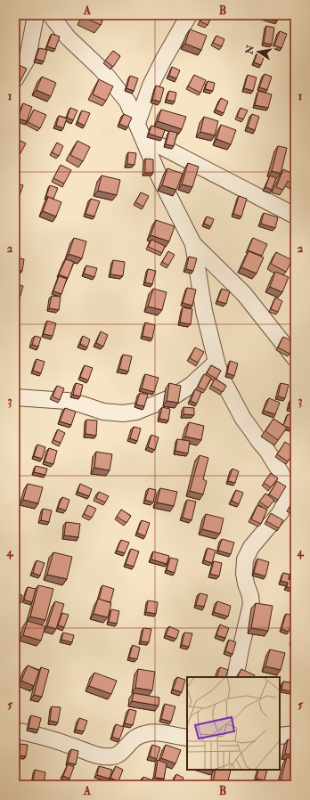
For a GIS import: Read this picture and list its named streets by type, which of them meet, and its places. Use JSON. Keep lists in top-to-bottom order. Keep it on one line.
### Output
{"north":"left","grid":{"columns":["A","B"],"rows":["1","2","3","4","5"]}}
